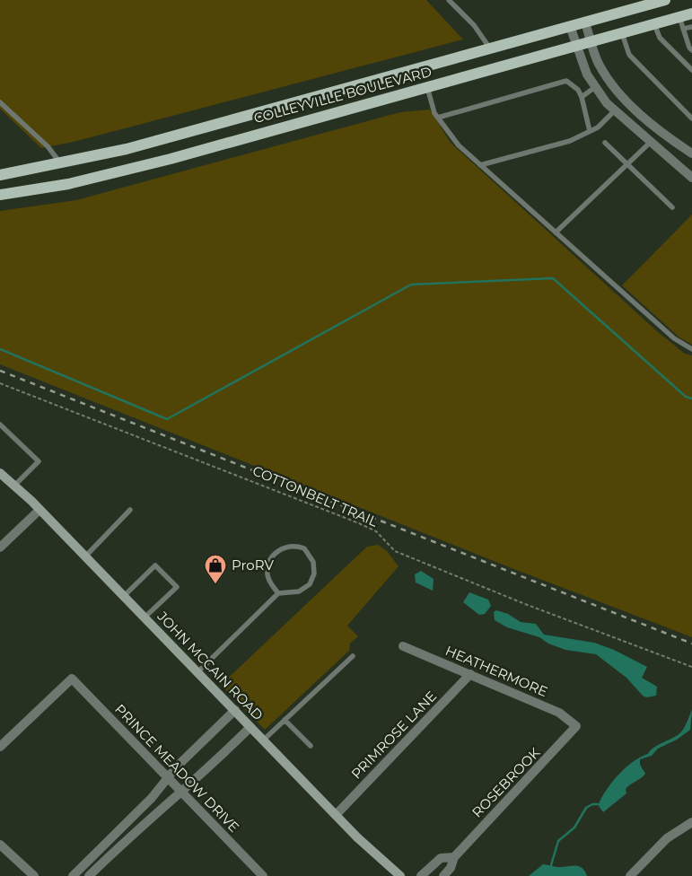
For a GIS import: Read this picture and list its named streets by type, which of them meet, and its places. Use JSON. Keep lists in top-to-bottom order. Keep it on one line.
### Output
{"streets":{"main road":["COLLEYVILLE BOULEVARD","JOHN MCCAIN ROAD"],"street":["HEATHERMORE","PRIMROSE LANE","PRINCE MEADOW DRIVE","ROSEBROOK"],"path":["COTTONBELT TRAIL"]},"crossings":[["JOHN MCCAIN ROAD","PRIMROSE LANE"],["HEATHERMORE","PRIMROSE LANE"],["HEATHERMORE","ROSEBROOK"]],"places":{"shop":["ProRV"]}}
